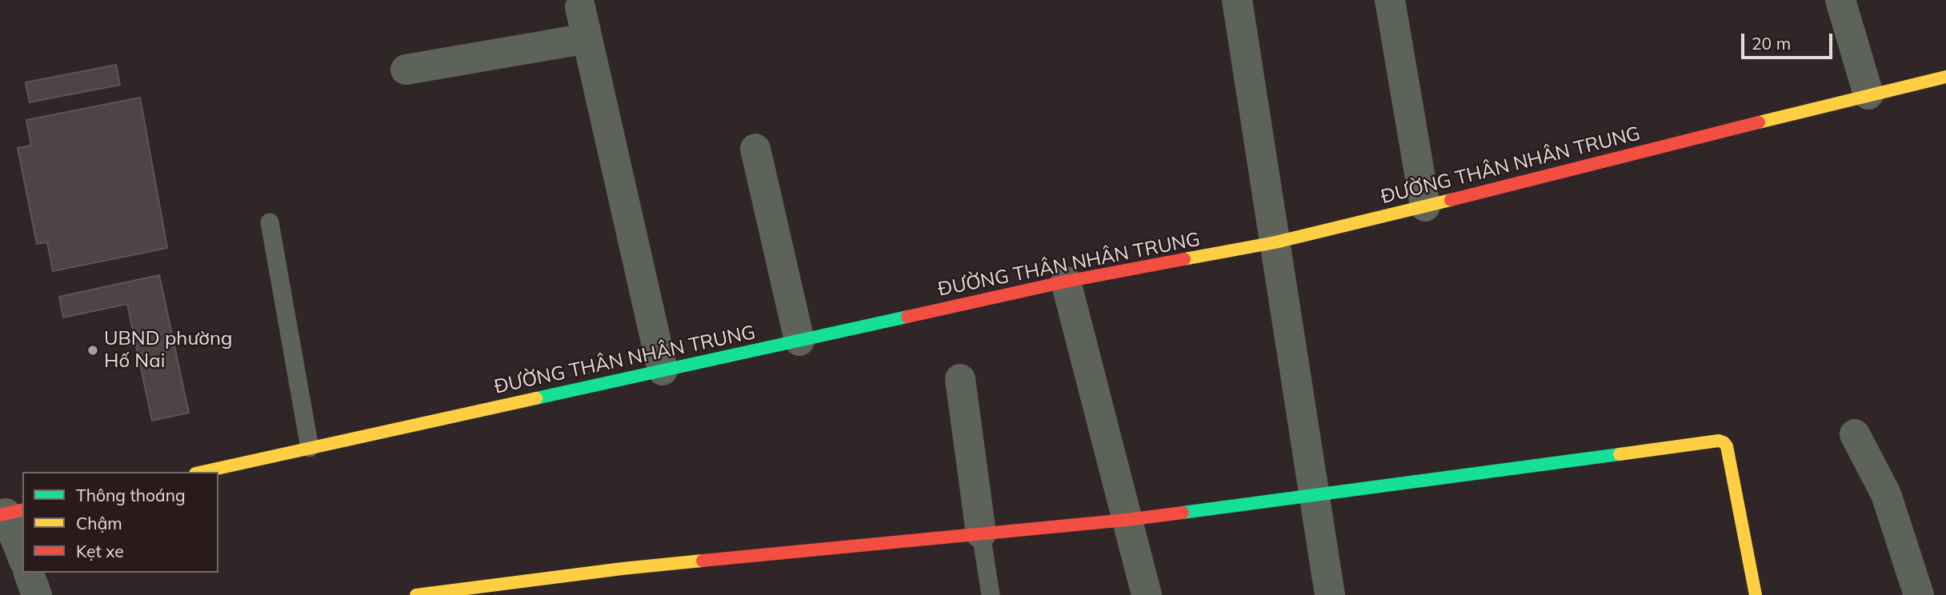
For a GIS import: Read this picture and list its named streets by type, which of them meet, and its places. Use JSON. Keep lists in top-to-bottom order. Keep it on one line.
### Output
{"streets":{"street":["ĐƯỜNG THÂN NHÂN TRUNG"]},"places":["UBND phường Hố Nai"],"legend":["Thông thoáng","Chậm","Kẹt xe"],"scale_bar":"20 m"}
